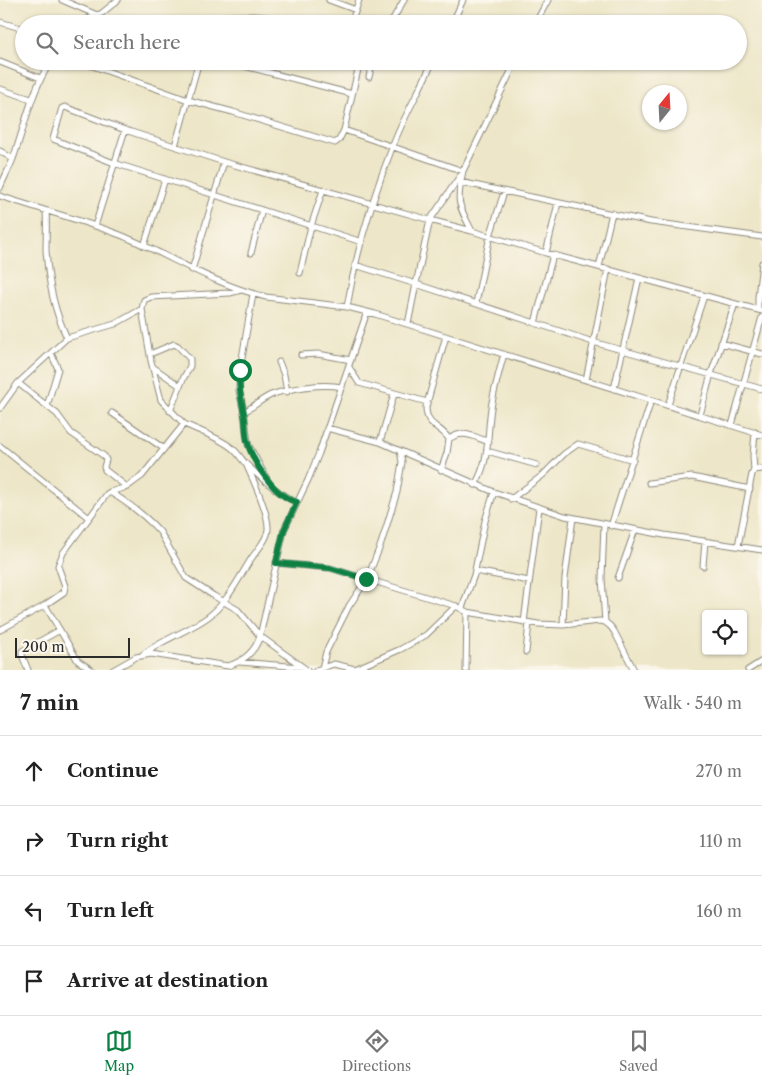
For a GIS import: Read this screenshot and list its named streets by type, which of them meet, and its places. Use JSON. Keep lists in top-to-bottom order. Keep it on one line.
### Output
{"scale_bar":"200 m","north":"top","page":{"search":"Search here","scale":"200 m","heading":["7 min","Walk · 540 m"],"list":[["Continue","270 m"],["Turn right","110 m"],["Turn left","160 m"],"Arrive at destination"],"nav":["Map","Directions","Saved"]}}
